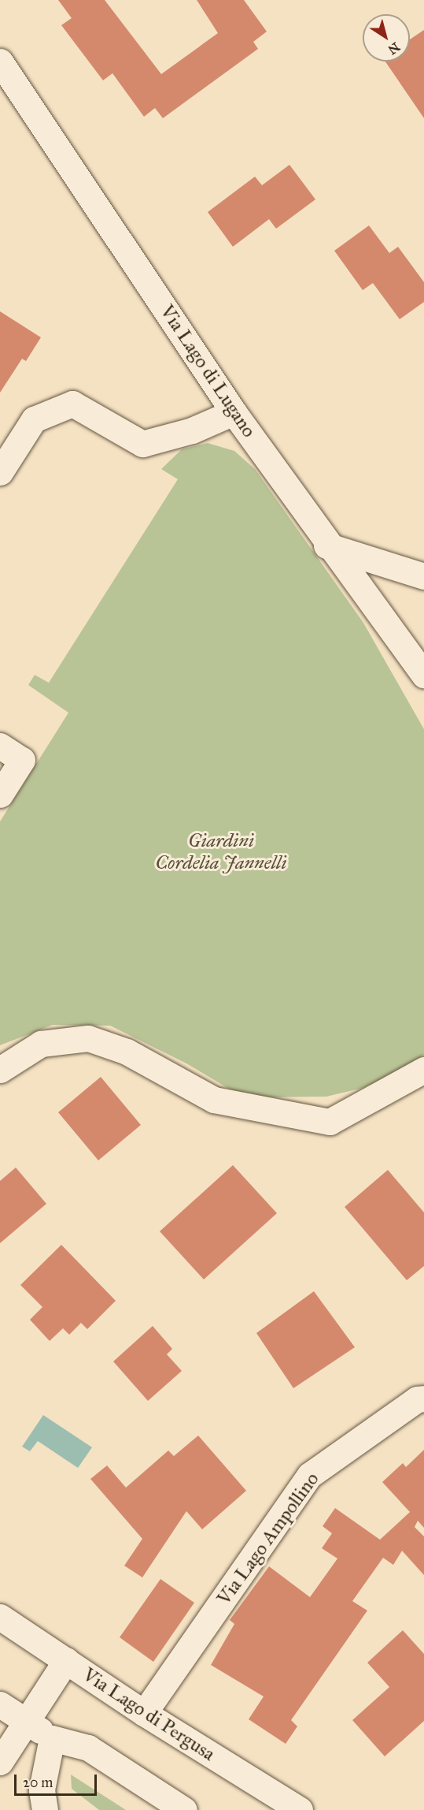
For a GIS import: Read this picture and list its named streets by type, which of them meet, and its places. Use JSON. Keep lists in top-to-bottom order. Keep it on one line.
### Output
{"streets":{"street":["Via Lago di Lugano","Via Lago Ampollino","Via Lago di Pergusa"]},"crossings":[["Via Lago Ampollino","Via Lago di Pergusa"]],"parks":["Giardini Cordelia Jannelli"],"scale_bar":"20 m","north":"bottom right"}
